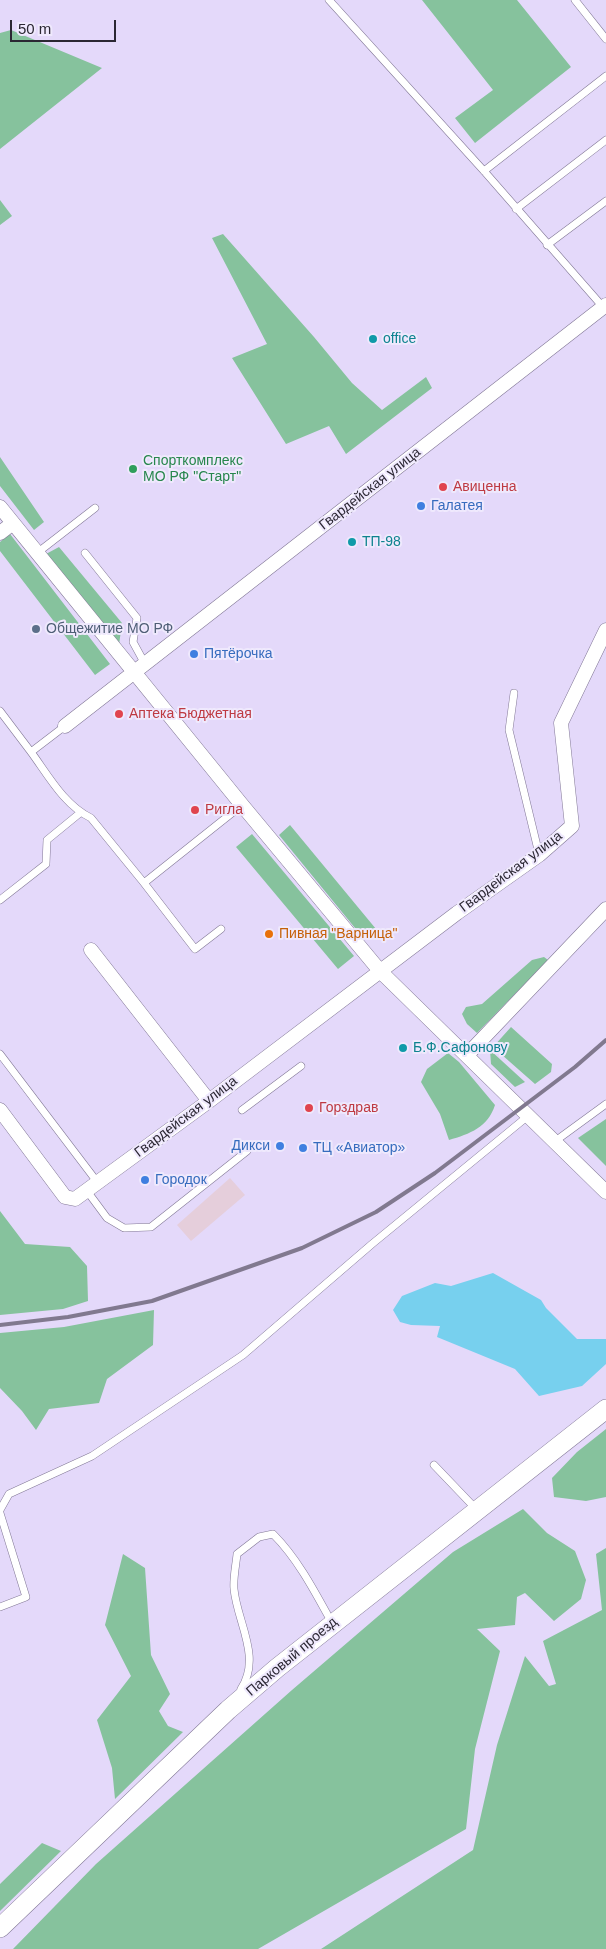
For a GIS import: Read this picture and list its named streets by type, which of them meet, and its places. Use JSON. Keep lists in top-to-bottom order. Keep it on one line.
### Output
{"streets":{"main road":["Парковый проезд"],"street":["Гвардейская улица"]},"places":["office","Спорткомплекс МО РФ \"Старт\"","Авиценна","Галатея","ТП-98","Общежитие МО РФ","Пятёрочка","Аптека Бюджетная","Ригла","Пивная \"Варница\"","Б.Ф.Сафонову","Горздрав","Дикси","ТЦ «Авиатор»","Городок"],"scale_bar":"50 m"}
